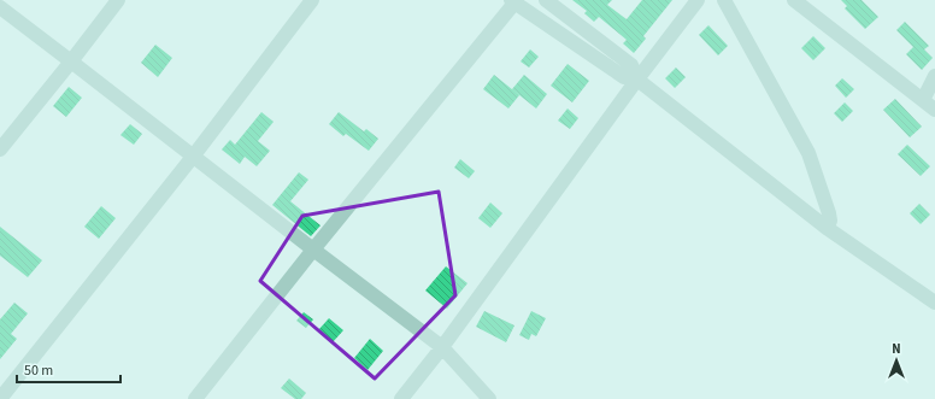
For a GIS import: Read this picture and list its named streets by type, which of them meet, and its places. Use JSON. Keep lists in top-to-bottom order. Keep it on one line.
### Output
{"scale_bar":"50 m","north":"top"}
